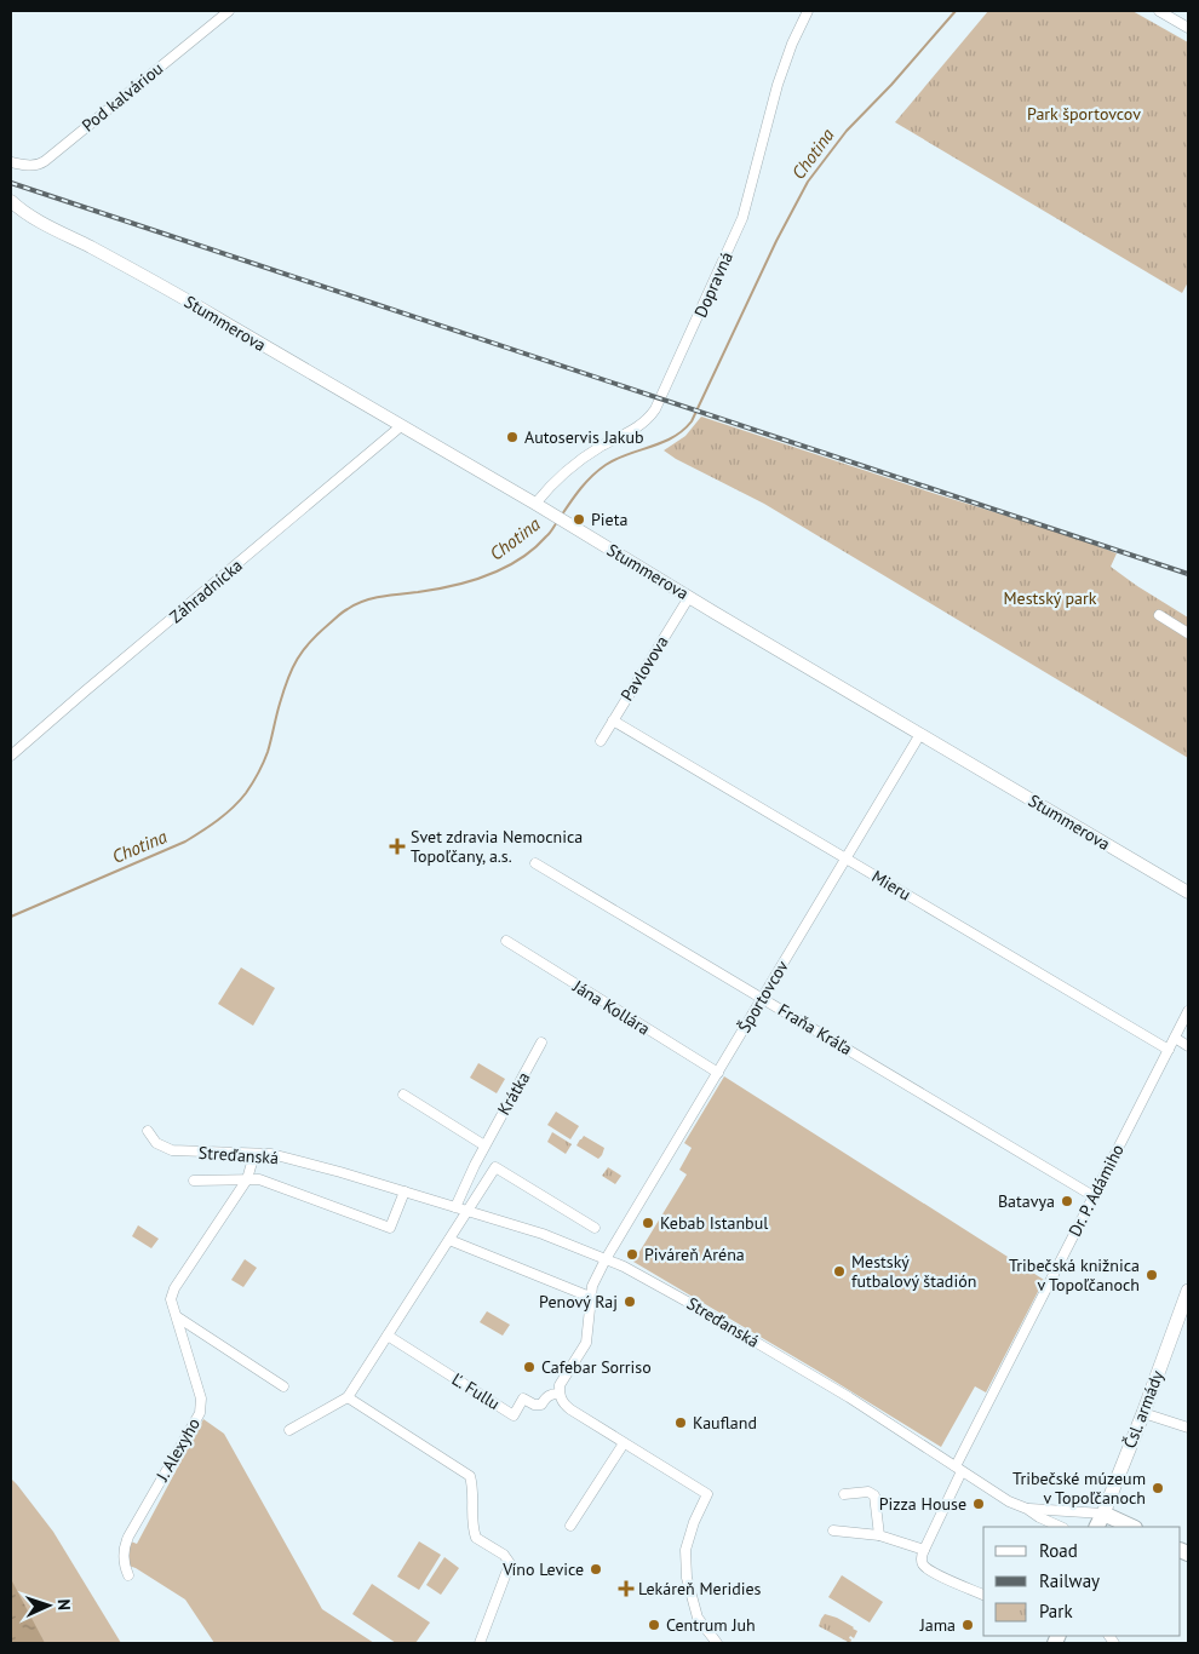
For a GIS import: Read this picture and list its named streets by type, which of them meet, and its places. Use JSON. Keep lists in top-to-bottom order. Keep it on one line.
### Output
{"streets":{"main road":["Čsl. armády"],"street":["Pod kalváriou","Dopravná","Stummerova","Záhradnícka","Pavlovova","Mieru","Športovcov","Jána Kollára","Fraňa Kráľa","Krátka","Streďanská","Dr. P. Adámiho","Ľ. Fullu","J. Alexyho"]},"crossings":[["Dopravná","Stummerova"],["Stummerova","Záhradnícka"],["Stummerova","Pavlovova"],["Stummerova","Športovcov"],["Pavlovova","Mieru"],["Mieru","Športovcov"],["Mieru","Dr. P. Adámiho"],["Športovcov","Jána Kollára"],["Športovcov","Fraňa Kráľa"],["Športovcov","Streďanská"],["Športovcov","Ľ. Fullu"],["Fraňa Kráľa","Dr. P. Adámiho"],["Krátka","Streďanská"],["Streďanská","Dr. P. Adámiho"],["Streďanská","Čsl. armády"],["Streďanská","J. Alexyho"]],"water":["Chotina"],"parks":["Park športovcov","Mestský park"],"places":{"other":["Autoservis Jakub","Pieta","Batavya","Kebab Istanbul","Piváreň Aréna","Mestský futbalový štadión","Tribečská knižnica v Topoľčanoch","Penový Raj","Cafebar Sorriso","Kaufland","Tribečské múzeum v Topoľčanoch","Pizza House","Víno Levice","Centrum Juh","Jama"],"health":["Svet zdravia Nemocnica Topoľčany, a.s.","Lekáreň Meridies"]},"legend":["Road","Railway","Park"],"north":"right"}
